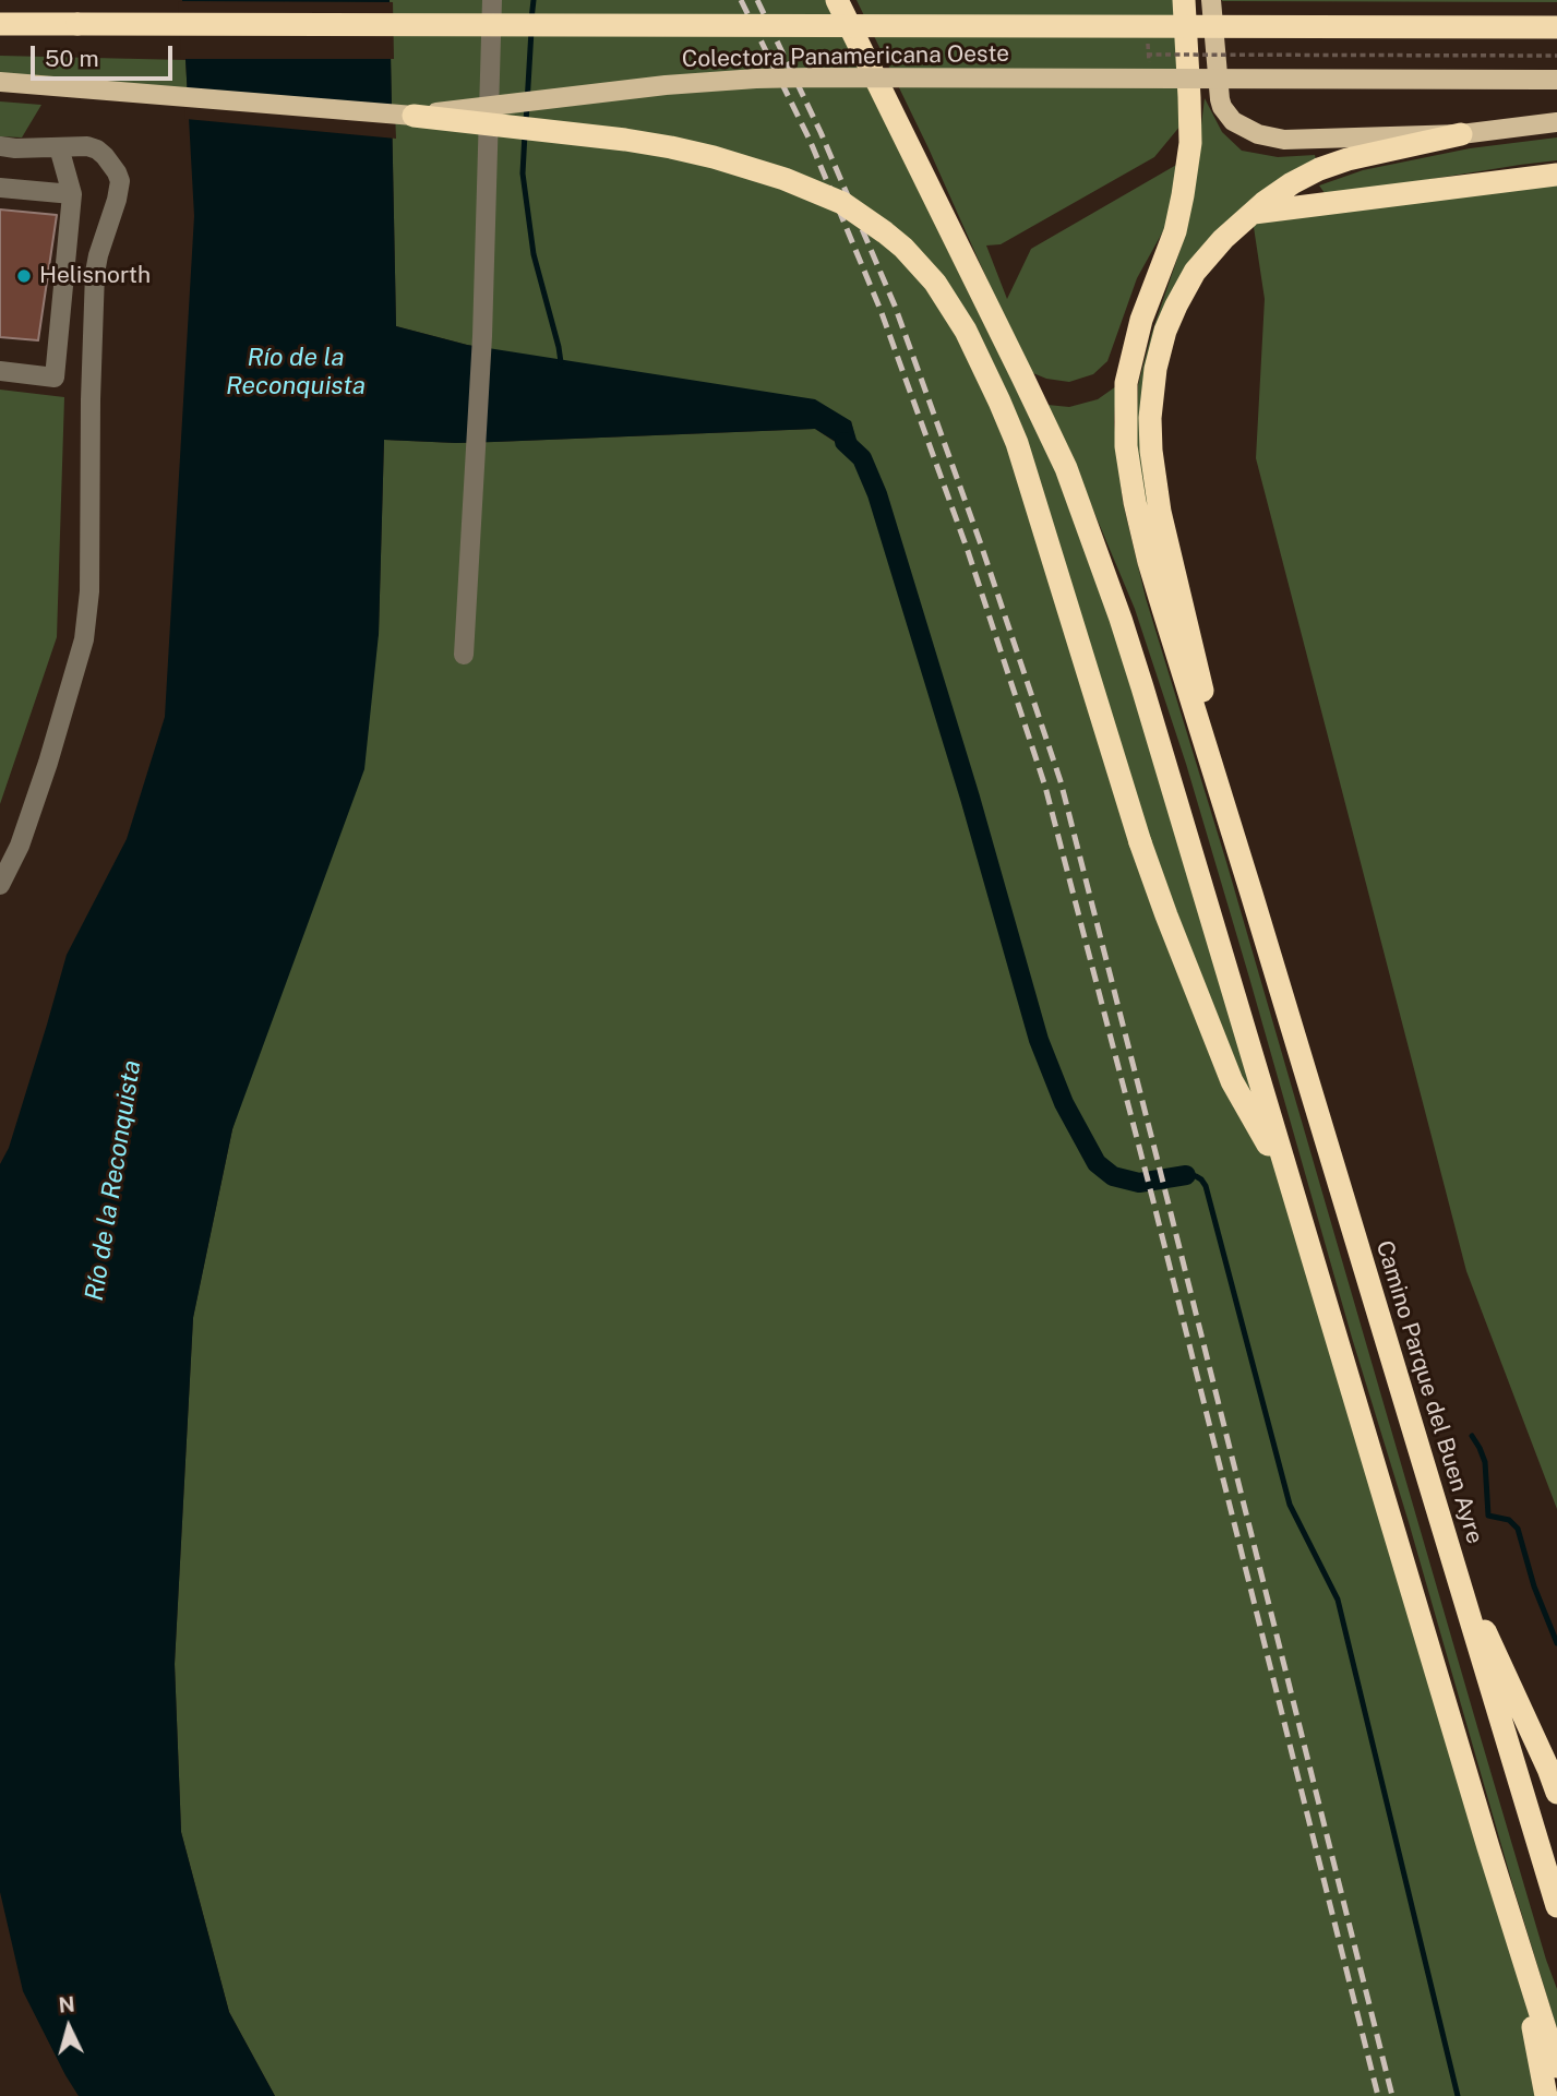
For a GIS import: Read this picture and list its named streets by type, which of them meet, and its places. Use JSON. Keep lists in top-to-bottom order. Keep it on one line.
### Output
{"streets":{"highway":["Camino Parque del Buen Ayre"],"main road":["Colectora Panamericana Oeste"]},"water":["Río de la Reconquista"],"places":["Helisnorth"],"scale_bar":"50 m","north":"top"}
